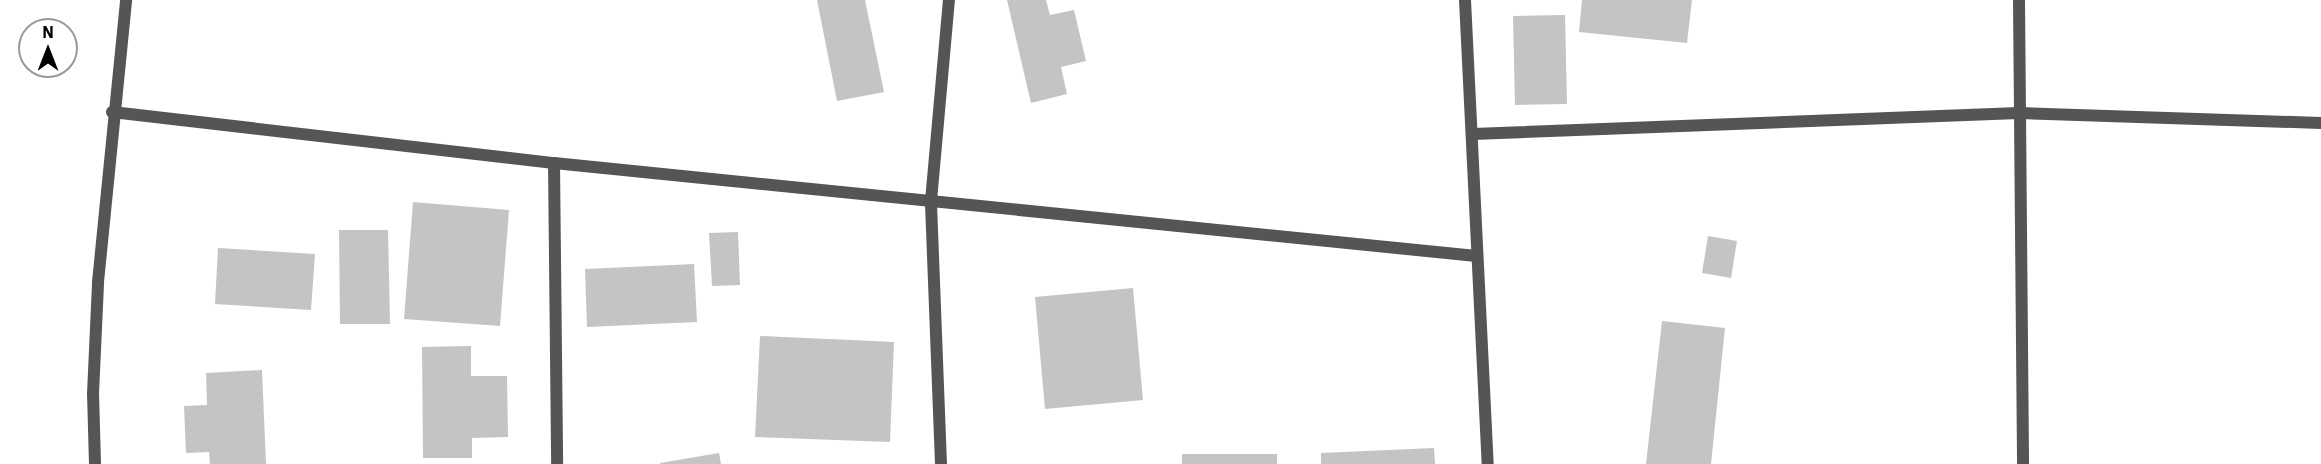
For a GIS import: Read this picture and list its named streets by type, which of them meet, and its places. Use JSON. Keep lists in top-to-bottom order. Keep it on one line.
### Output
{"north":"top"}
